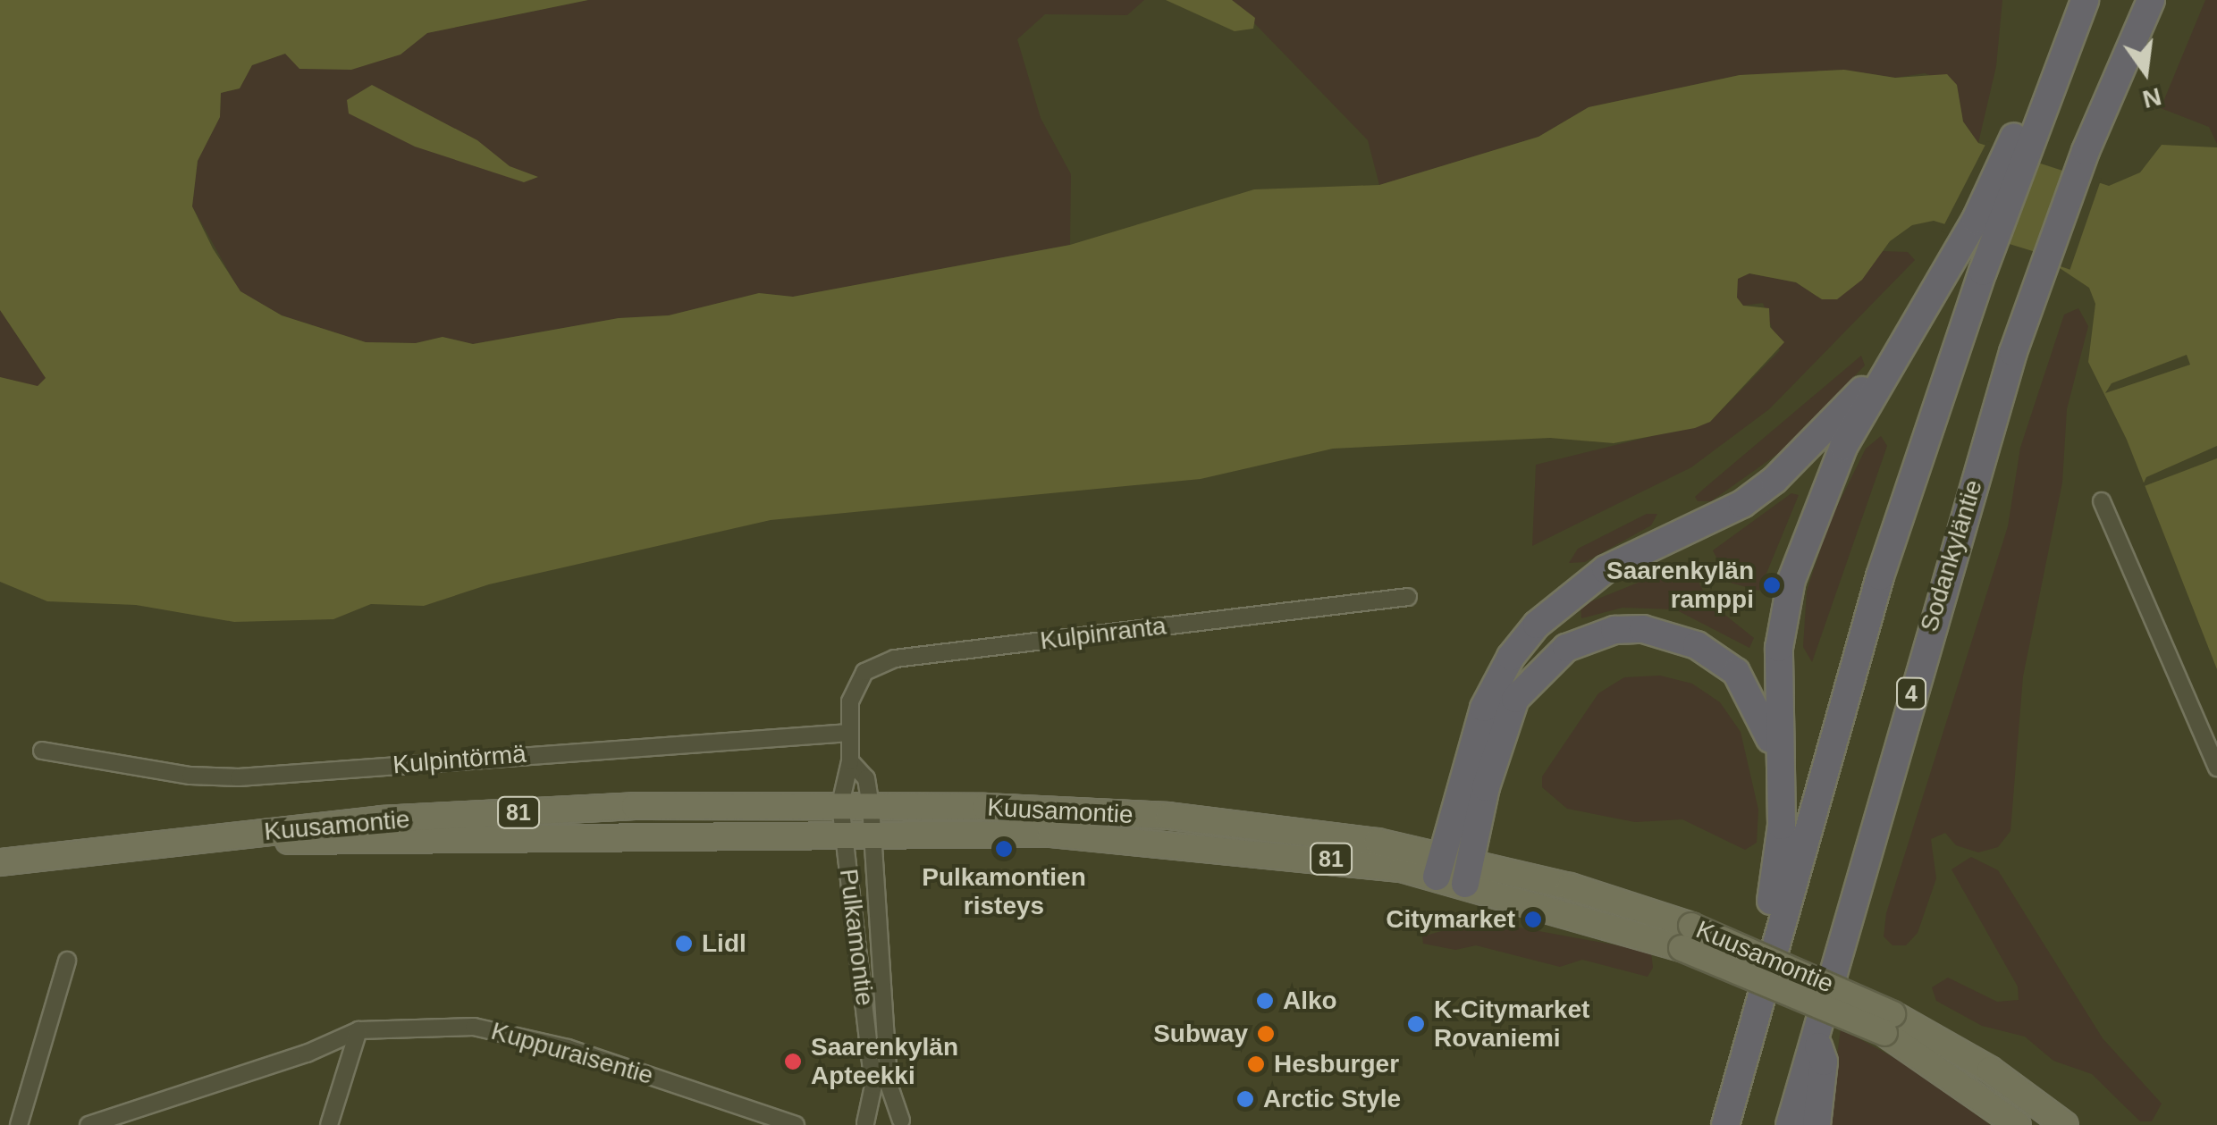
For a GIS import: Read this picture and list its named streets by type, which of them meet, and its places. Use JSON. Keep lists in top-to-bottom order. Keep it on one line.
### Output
{"streets":{"highway":["Sodankyläntie","4"],"main road":["Kuusamontie","81"],"street":["Kulpinranta","Kulpintörmä","Pulkamontie","Kuppuraisentie"]},"crossings":[["Kulpinranta","Kulpintörmä"],["Kuusamontie","81"],["Kuusamontie","Pulkamontie"]],"places":["Saarenkylän ramppi","Pulkamontien risteys","Citymarket","Lidl","Alko","K-Citymarket Rovaniemi","Subway","Saarenkylän Apteekki","Hesburger","Arctic Style"],"north":"bottom"}
